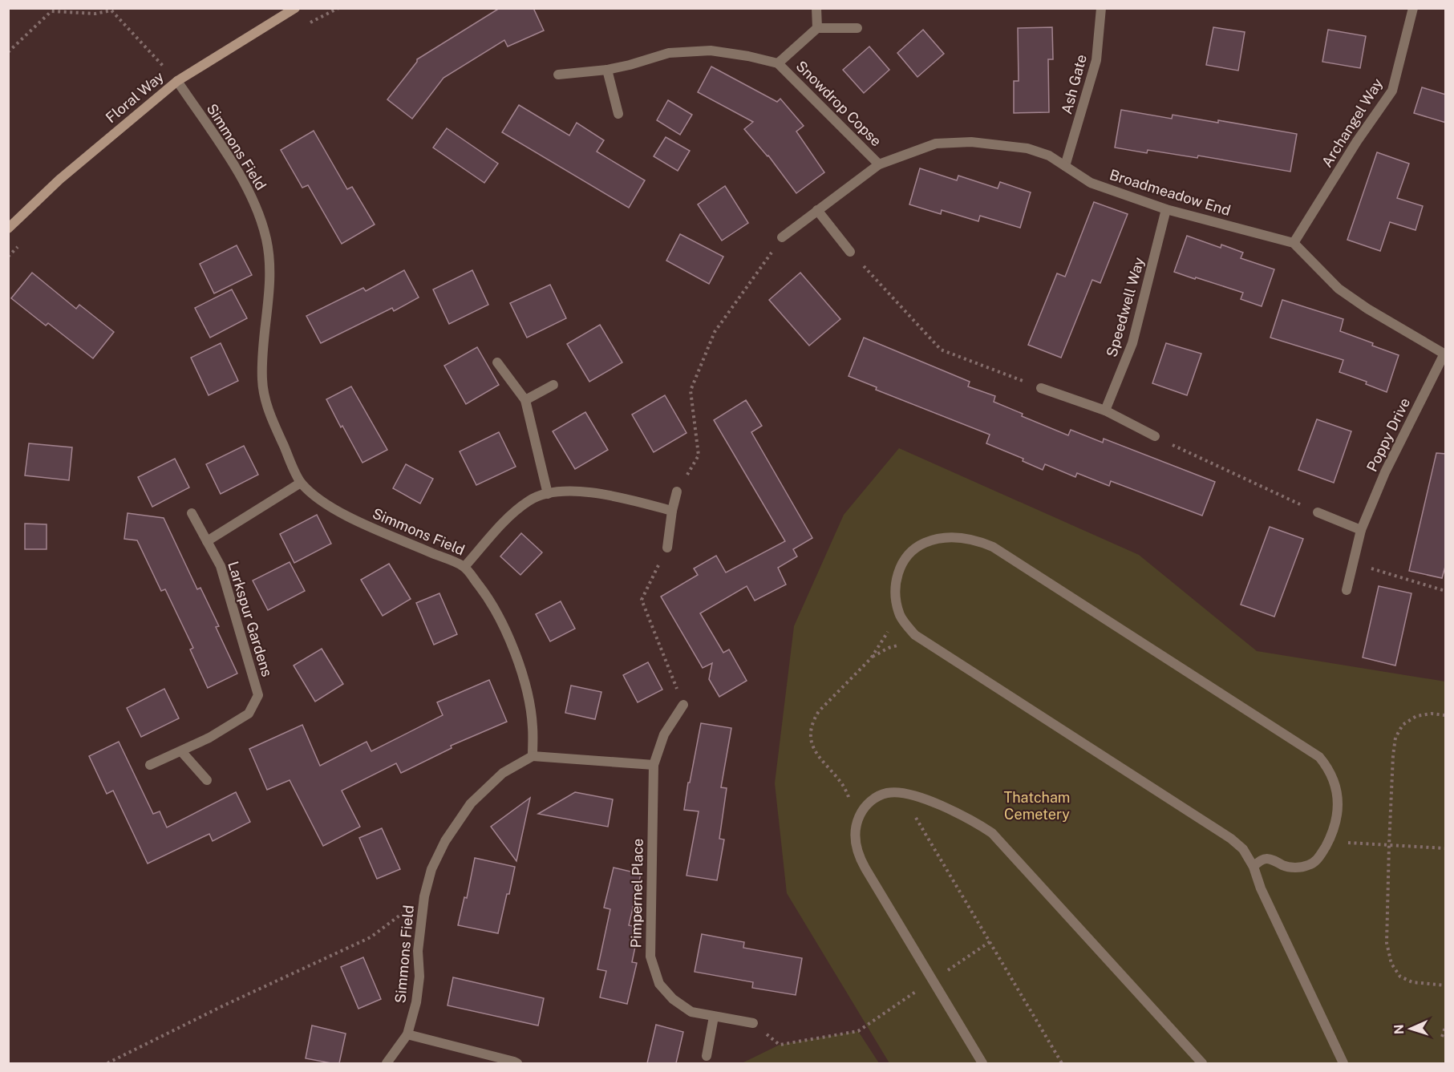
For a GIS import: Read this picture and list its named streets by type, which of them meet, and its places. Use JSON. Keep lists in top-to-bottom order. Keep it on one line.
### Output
{"streets":{"street":["Ash Gate","Floral Way","Snowdrop Copse","Archangel Way","Simmons Field","Broadmeadow End","Speedwell Way","Poppy Drive","Larkspur Gardens","Pimpernel Place"]},"crossings":[["Ash Gate","Broadmeadow End"],["Floral Way","Simmons Field"],["Snowdrop Copse","Broadmeadow End"],["Archangel Way","Broadmeadow End"],["Broadmeadow End","Speedwell Way"]],"parks":["Thatcham Cemetery"],"north":"left"}
